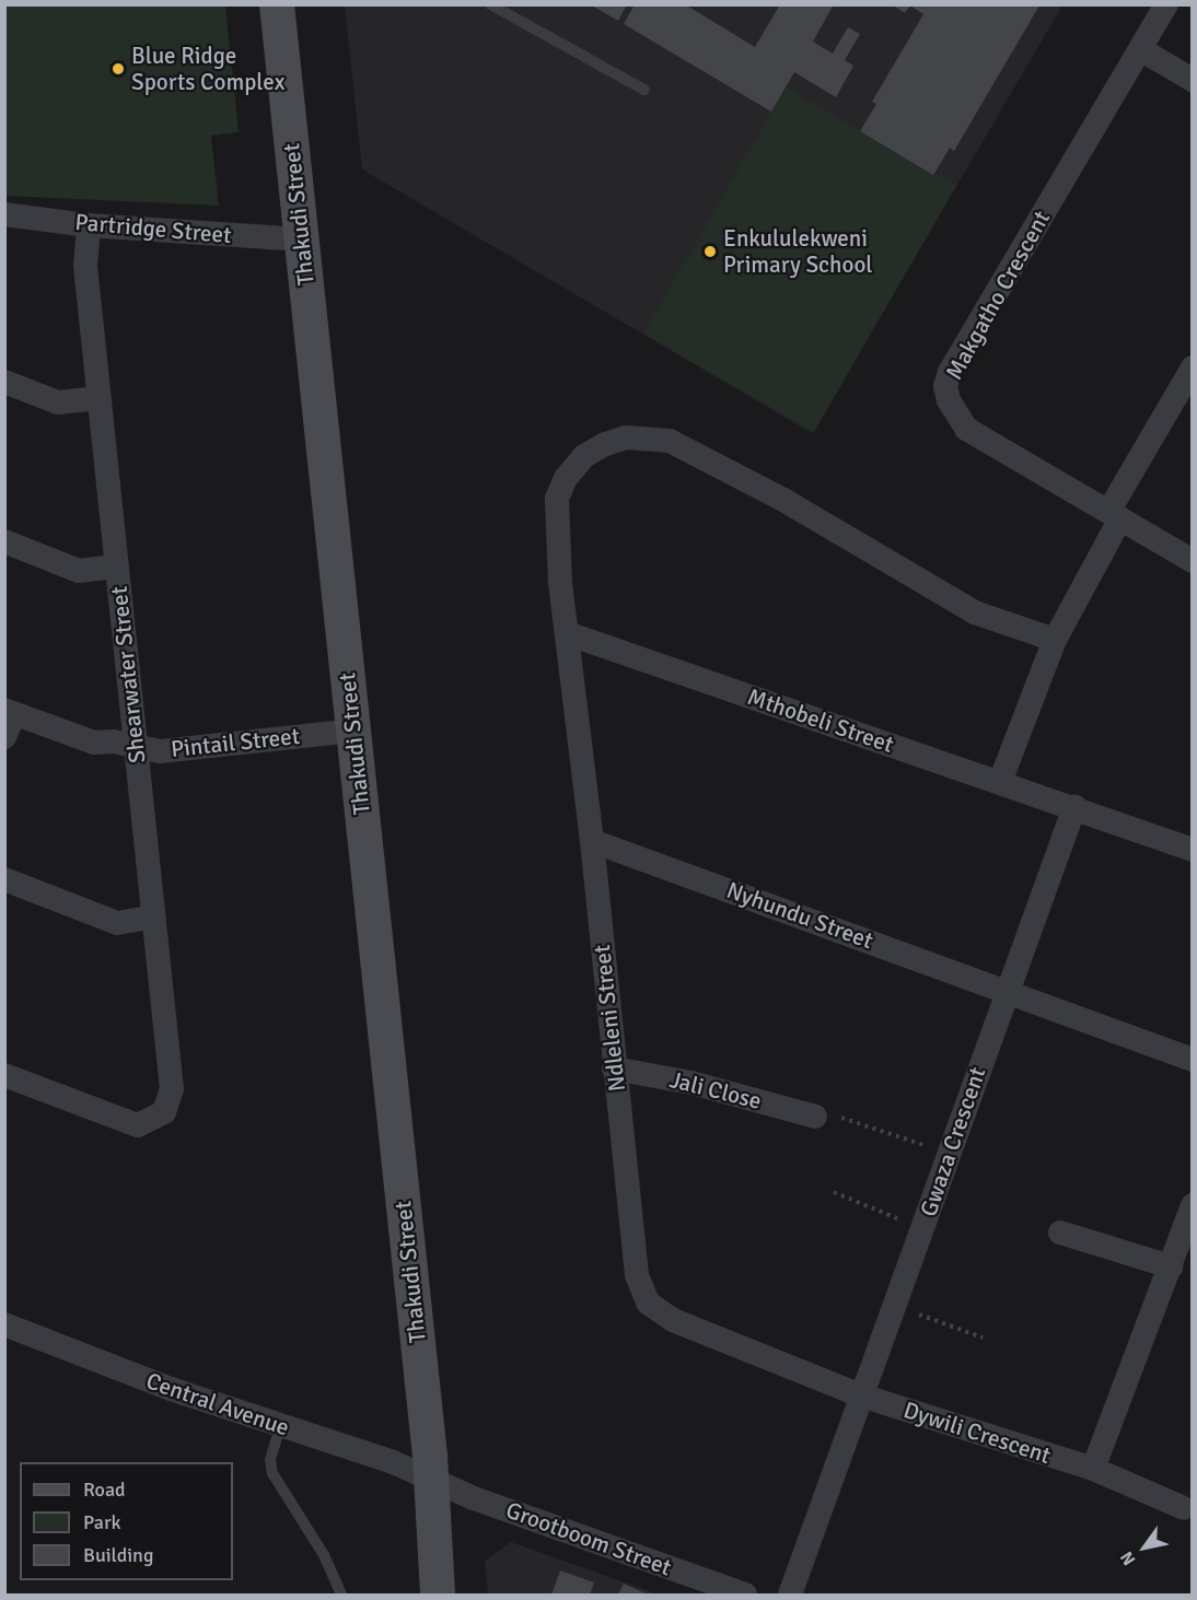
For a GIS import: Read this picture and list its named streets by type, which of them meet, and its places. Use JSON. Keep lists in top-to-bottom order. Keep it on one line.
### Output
{"streets":{"street":["Thakudi Street","Partridge Street","Makgatho Crescent","Shearwater Street","Mthobeli Street","Pintail Street","Nyhundu Street","Ndleleni Street","Jali Close","Gwaza Crescent","Central Avenue","Dywili Crescent","Grootboom Street"]},"crossings":[["Thakudi Street","Partridge Street"],["Thakudi Street","Pintail Street"],["Thakudi Street","Central Avenue"],["Thakudi Street","Grootboom Street"],["Partridge Street","Shearwater Street"],["Shearwater Street","Pintail Street"],["Mthobeli Street","Ndleleni Street"],["Mthobeli Street","Gwaza Crescent"],["Nyhundu Street","Ndleleni Street"],["Nyhundu Street","Gwaza Crescent"],["Ndleleni Street","Jali Close"],["Ndleleni Street","Gwaza Crescent"],["Ndleleni Street","Dywili Crescent"],["Gwaza Crescent","Dywili Crescent"],["Central Avenue","Grootboom Street"]],"places":["Blue Ridge Sports Complex","Enkululekweni Primary School"],"legend":["Road","Park","Building"],"north":"bottom left"}
